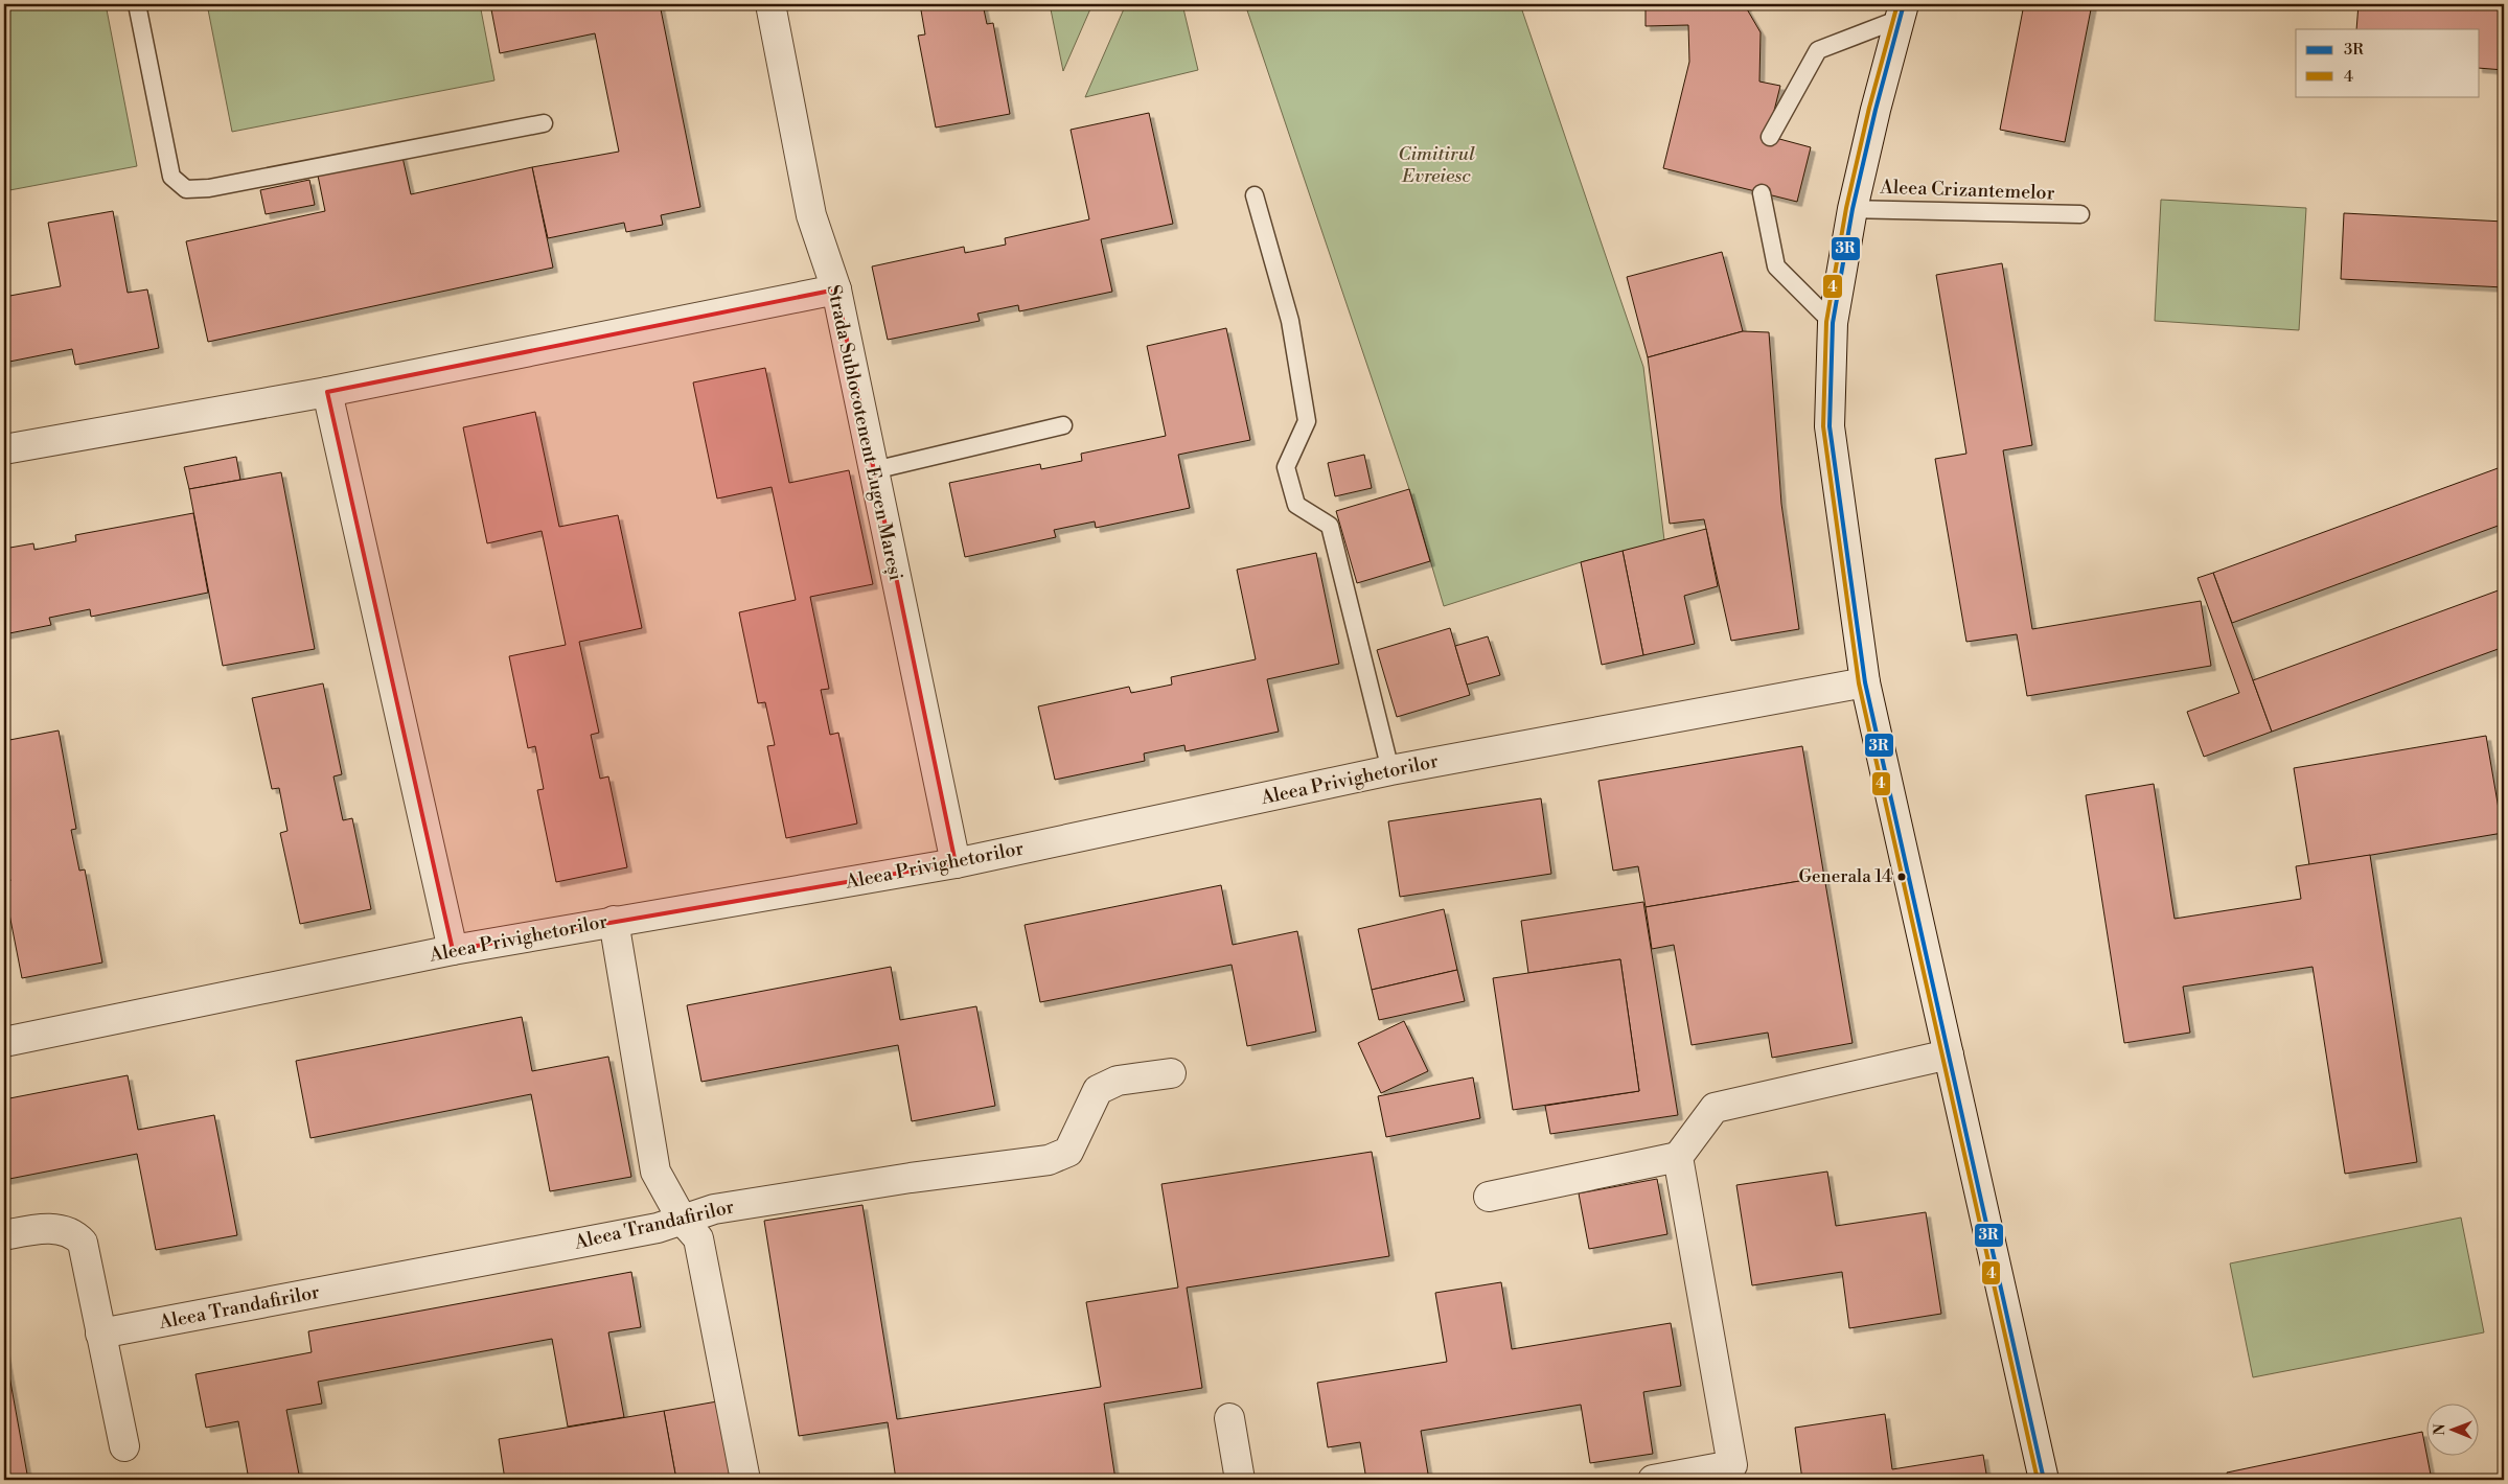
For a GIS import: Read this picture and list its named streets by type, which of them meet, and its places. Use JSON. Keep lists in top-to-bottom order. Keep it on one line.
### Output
{"streets":{"street":["Strada Sublocotenent Eugen Mareși","Aleea Privighetorilor","Aleea Trandafirilor"],"lane":["Aleea Crizantemelor"]},"crossings":[["Strada Sublocotenent Eugen Mareși","Aleea Privighetorilor"]],"parks":["Cimitirul Evreiesc"],"places":["Generala 14"],"lines":["transit line 3R","transit line 4"],"legend":["3R","4"],"north":"left"}
